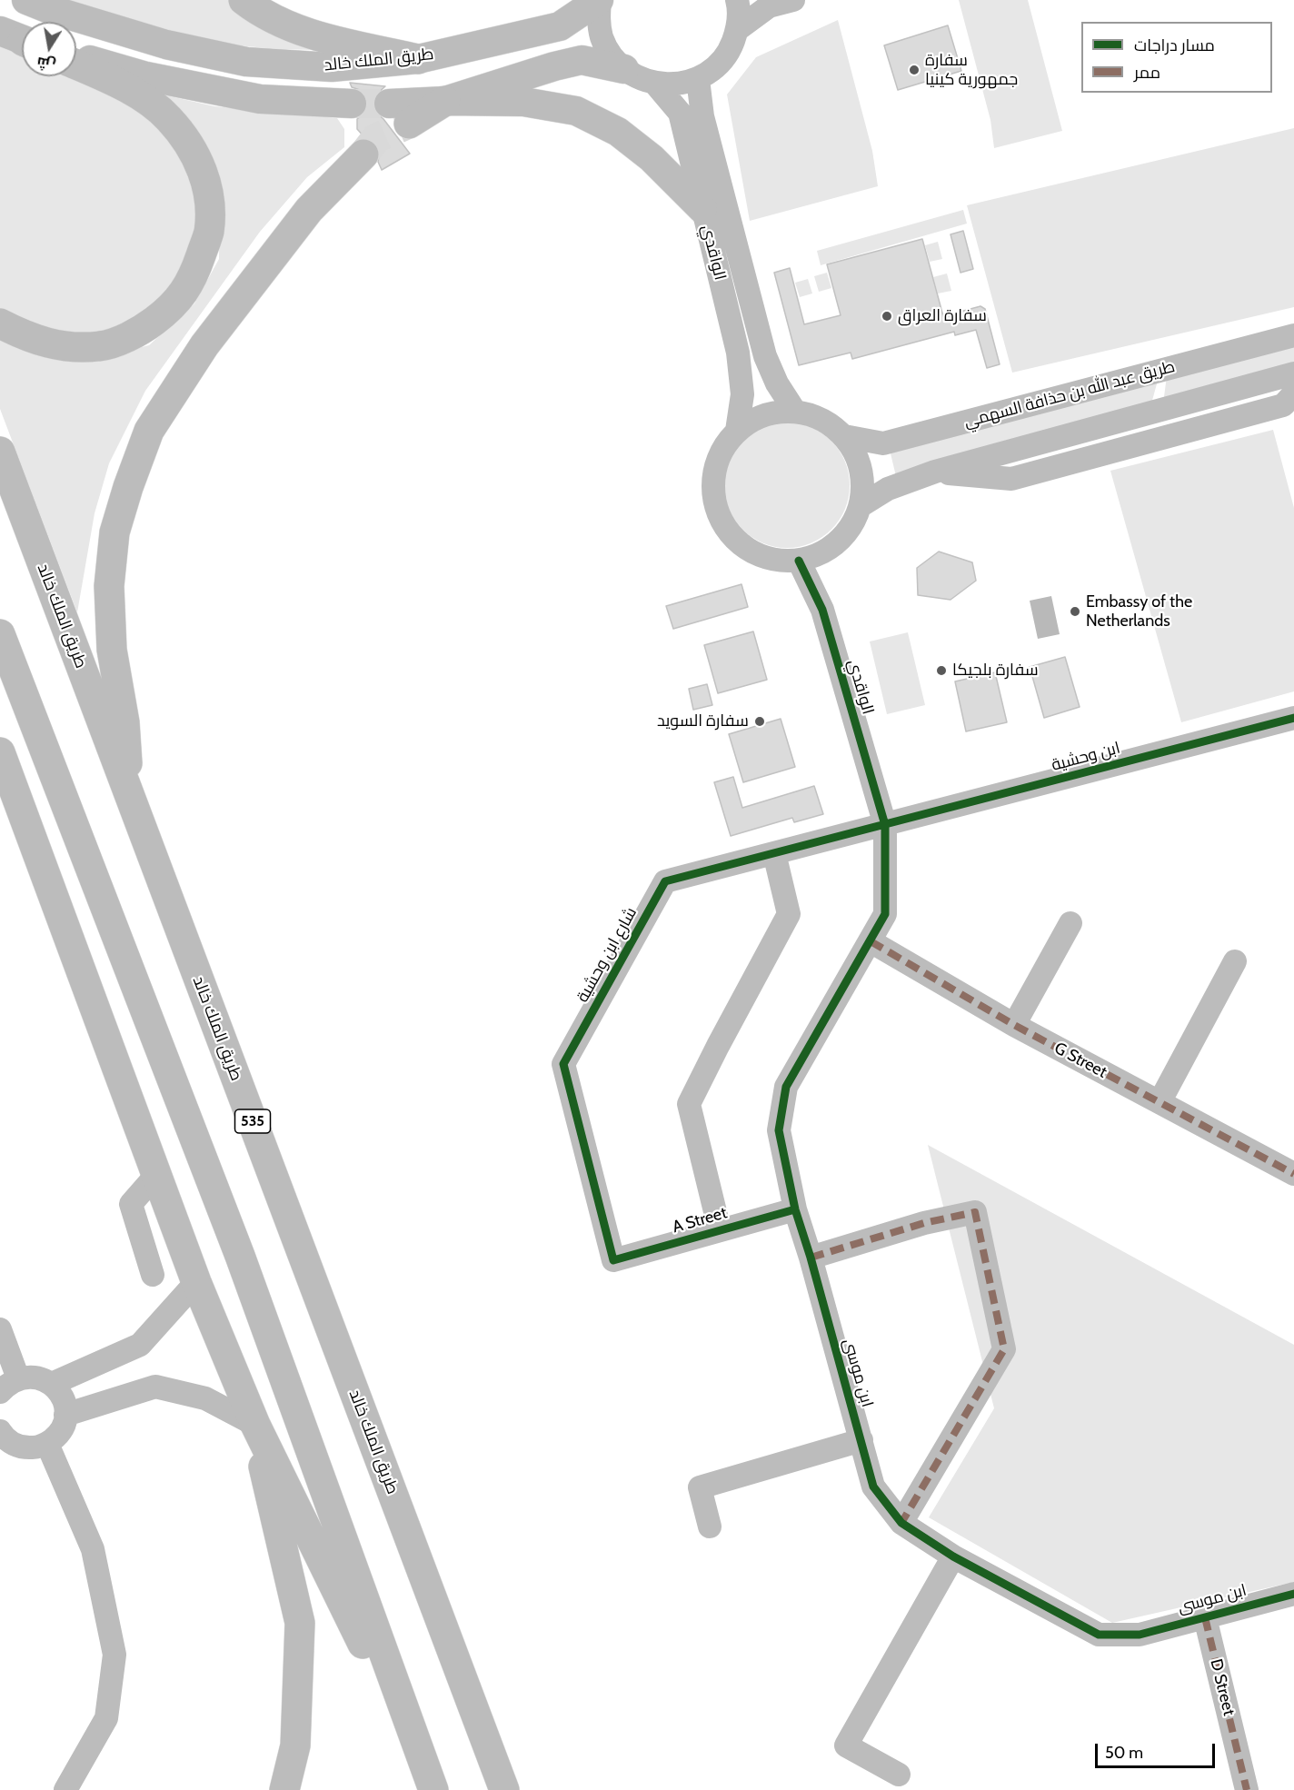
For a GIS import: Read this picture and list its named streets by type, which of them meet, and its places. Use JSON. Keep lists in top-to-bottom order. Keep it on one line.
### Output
{"streets":{"highway":["طريق الملك خالد","535"],"street":["الواقدي","طريق عبد الله بن حذافة السهمي","ابن وحشية","شارع ابن وحشية","G Street","A Street","ابن موسى","D Street"]},"crossings":[["الواقدي","طريق عبد الله بن حذافة السهمي"],["الواقدي","ابن وحشية"],["الواقدي","شارع ابن وحشية"],["الواقدي","ابن موسى"],["ابن وحشية","شارع ابن وحشية"],["ابن وحشية","ابن موسى"],["شارع ابن وحشية","A Street"],["شارع ابن وحشية","ابن موسى"],["G Street","ابن موسى"],["A Street","ابن موسى"],["ابن موسى","D Street"]],"places":["سفارة جمهورية كينيا","سفارة العراق","Embassy of the Netherlands","سفارة بلجيكا","سفارة السويد"],"legend":["مسار دراجات","ممر"],"scale_bar":"50 m","north":"bottom"}
